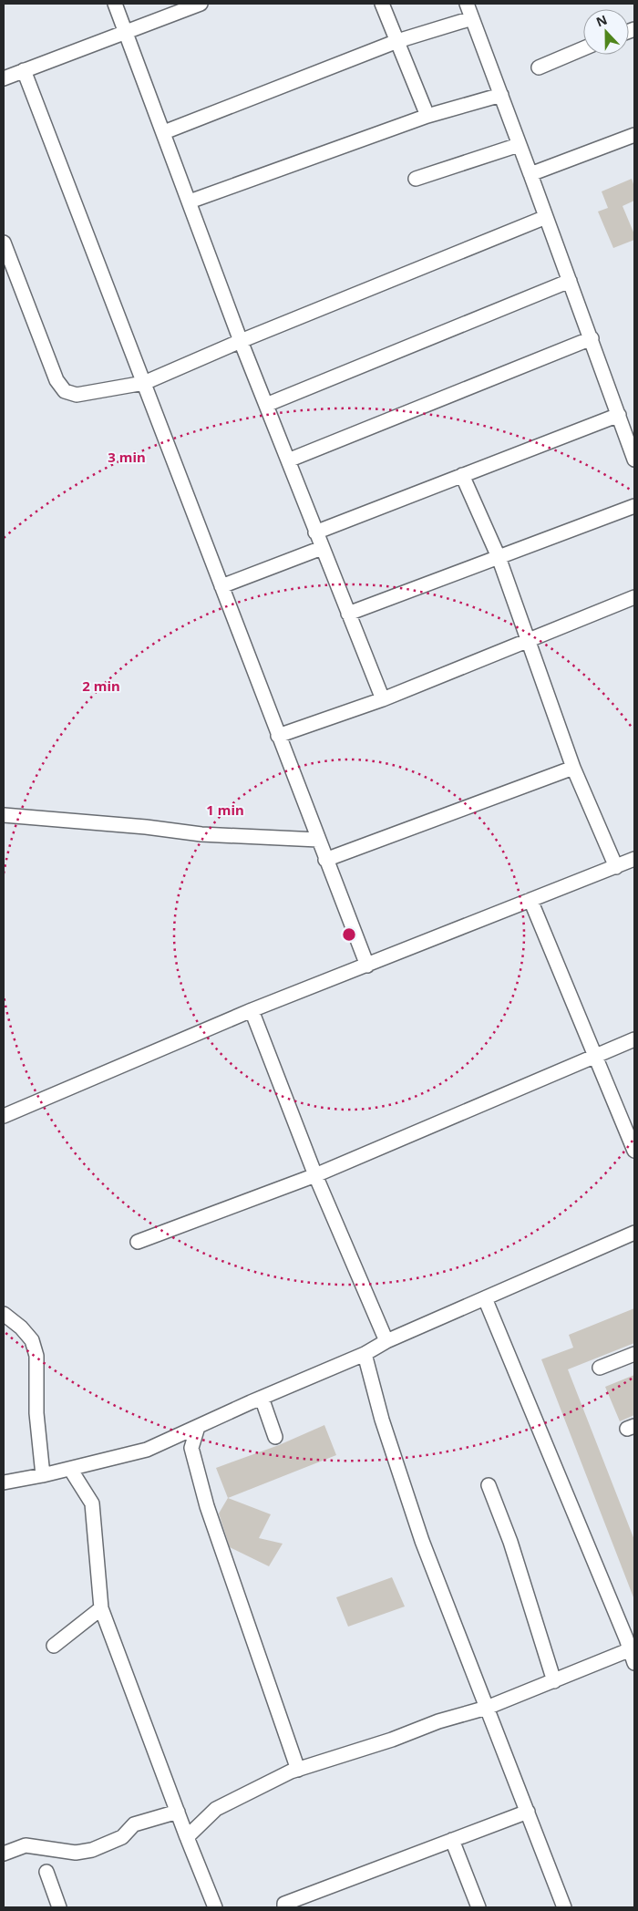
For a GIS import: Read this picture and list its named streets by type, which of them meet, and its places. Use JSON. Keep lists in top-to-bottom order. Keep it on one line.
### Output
{"north":"top","rings":["3 min","2 min","1 min"]}
